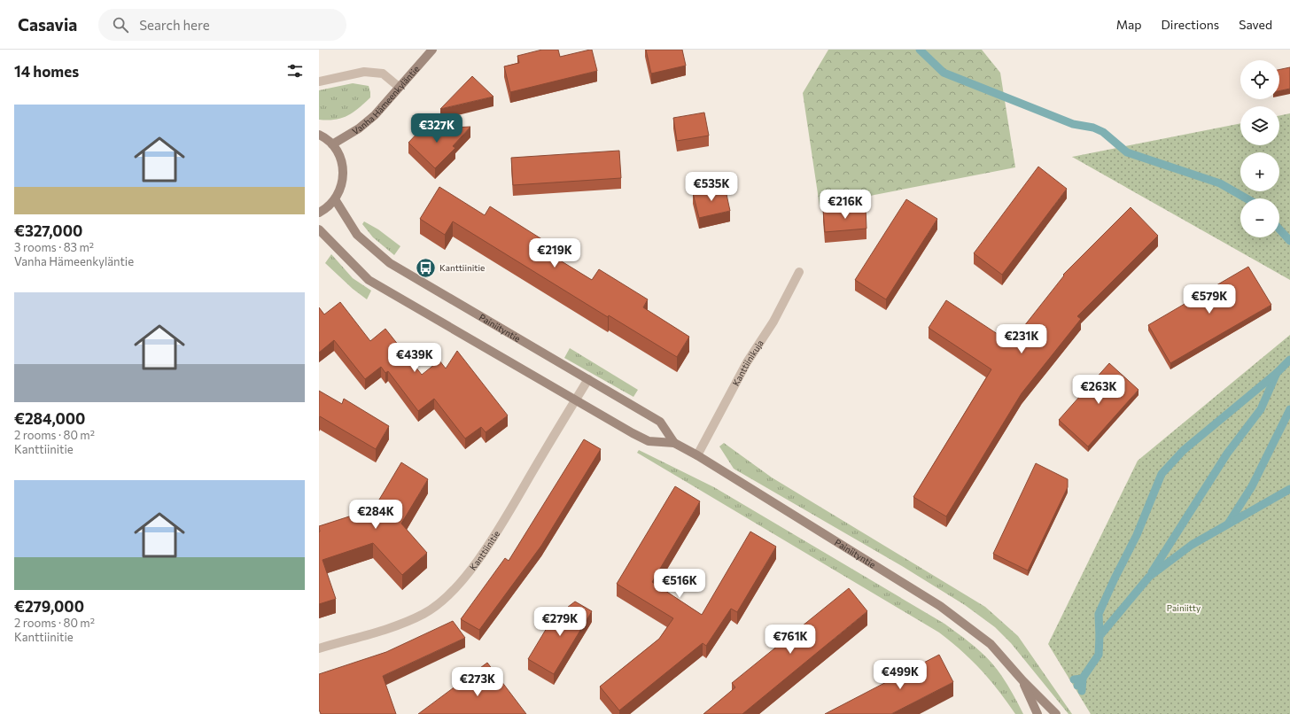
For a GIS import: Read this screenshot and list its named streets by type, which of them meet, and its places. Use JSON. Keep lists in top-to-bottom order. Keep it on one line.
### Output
{"streets":{"street":["Vanha Hämeenkyläntie","Painiityntie","Kanttiinikuja","Kanttiinitie"]},"crossings":[["Painiityntie","Kanttiinikuja"],["Painiityntie","Kanttiinitie"]],"parks":["Painiitty"],"places":{"bus stop":["Kanttiinitie"]},"page":{"header":"Casavia","search":"Search here","nav":["Map","Directions","Saved"],"heading":"14 homes","map_buttons":["+","−"],"list":[{"name":"€327,000","note":"3 rooms · 83 m² · Vanha Hämeenkyläntie"},{"name":"€284,000","note":"2 rooms · 80 m² · Kanttiinitie"},{"name":"€279,000","note":"2 rooms · 80 m² · Kanttiinitie"}],"price":["€327K","€535K","€216K","€219K","€579K","€231K","€439K","€263K","€284K","€516K","€279K","€761K","€499K","€273K"]}}
